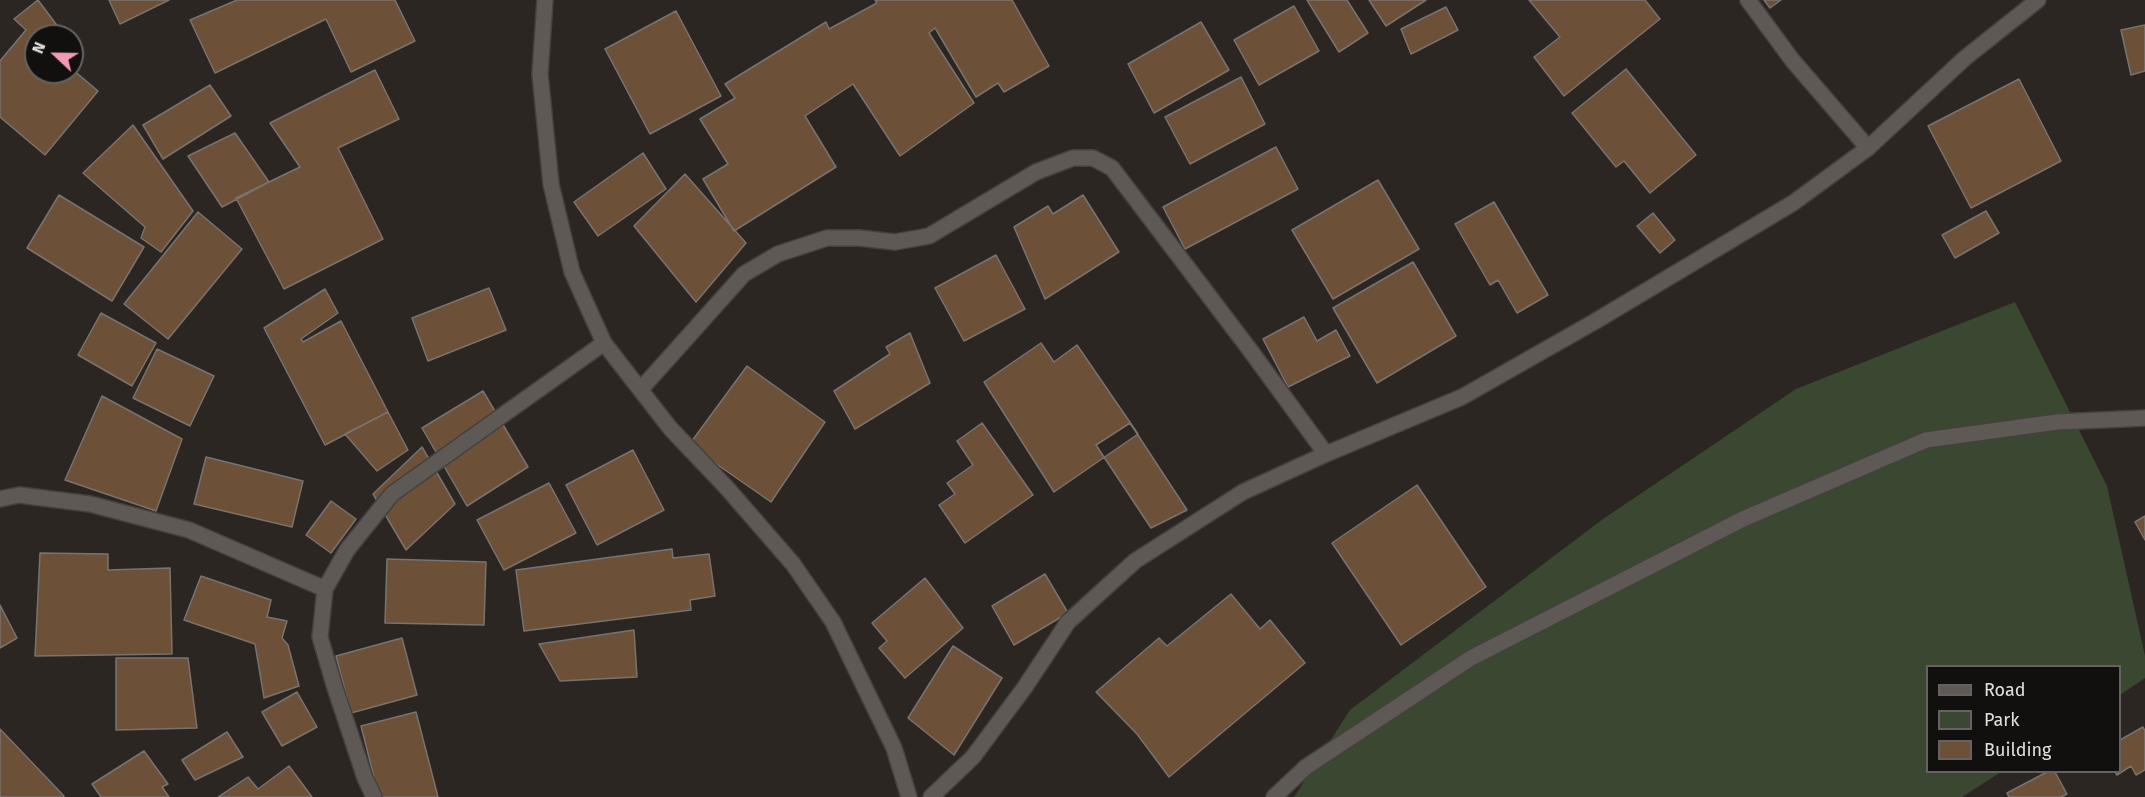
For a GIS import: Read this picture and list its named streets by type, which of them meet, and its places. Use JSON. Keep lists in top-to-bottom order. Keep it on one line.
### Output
{"legend":["Road","Park","Building"],"north":"left"}
